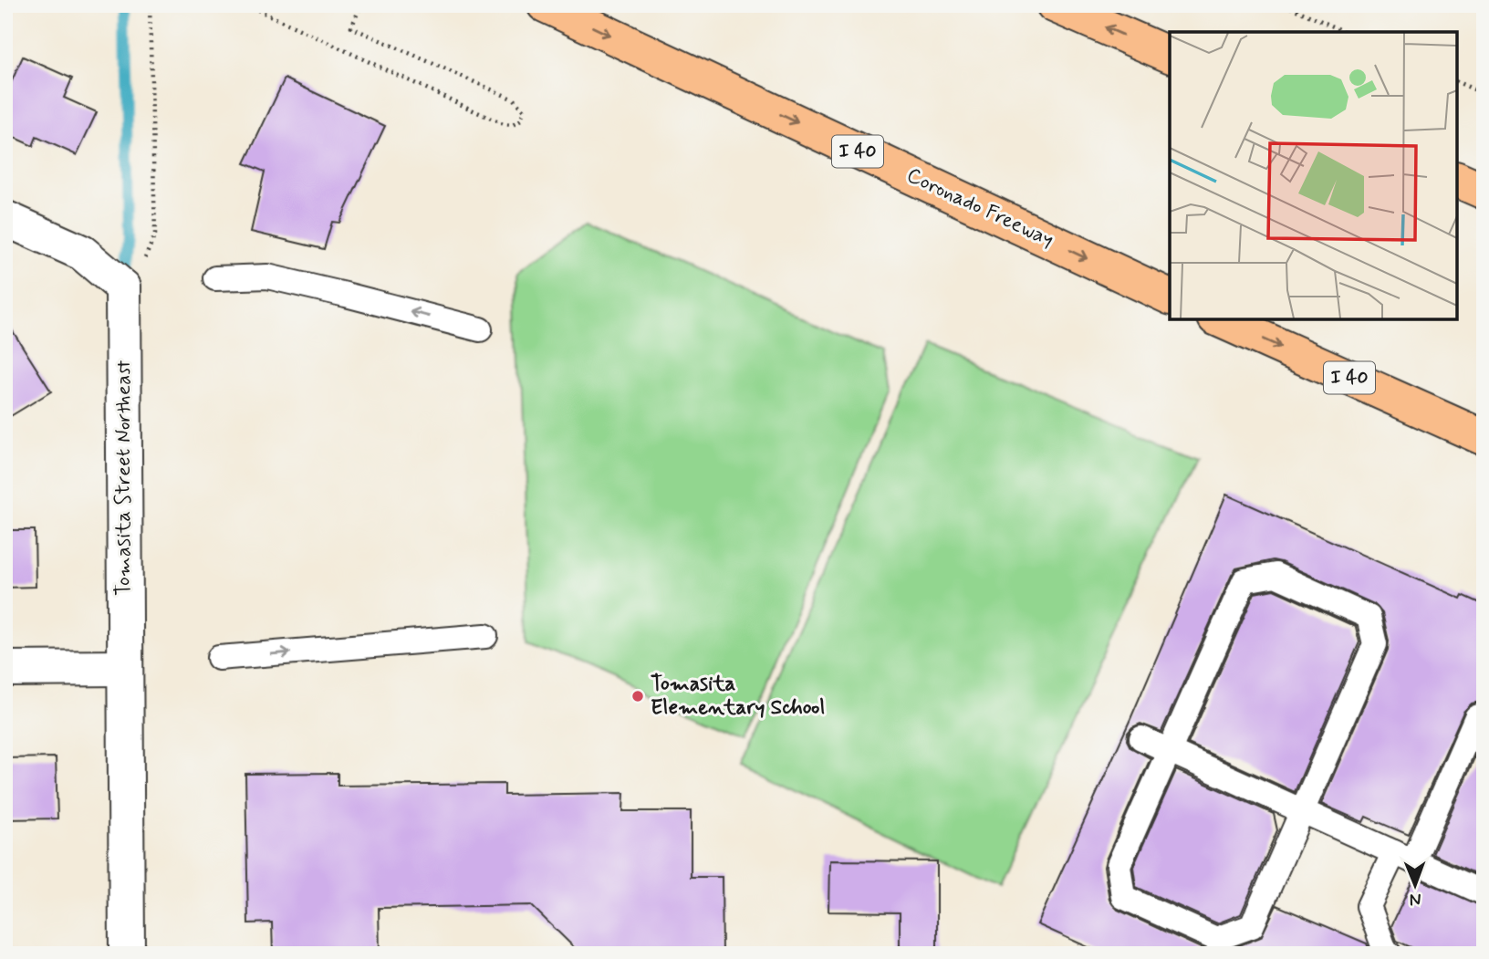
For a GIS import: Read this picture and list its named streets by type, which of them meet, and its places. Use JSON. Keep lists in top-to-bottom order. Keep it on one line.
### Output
{"streets":{"highway":["I 40","Coronado Freeway"],"street":["Tomasita Street Northeast"]},"one_way":["Coronado Freeway"],"places":["Tomasita Elementary School"],"north":"bottom"}
